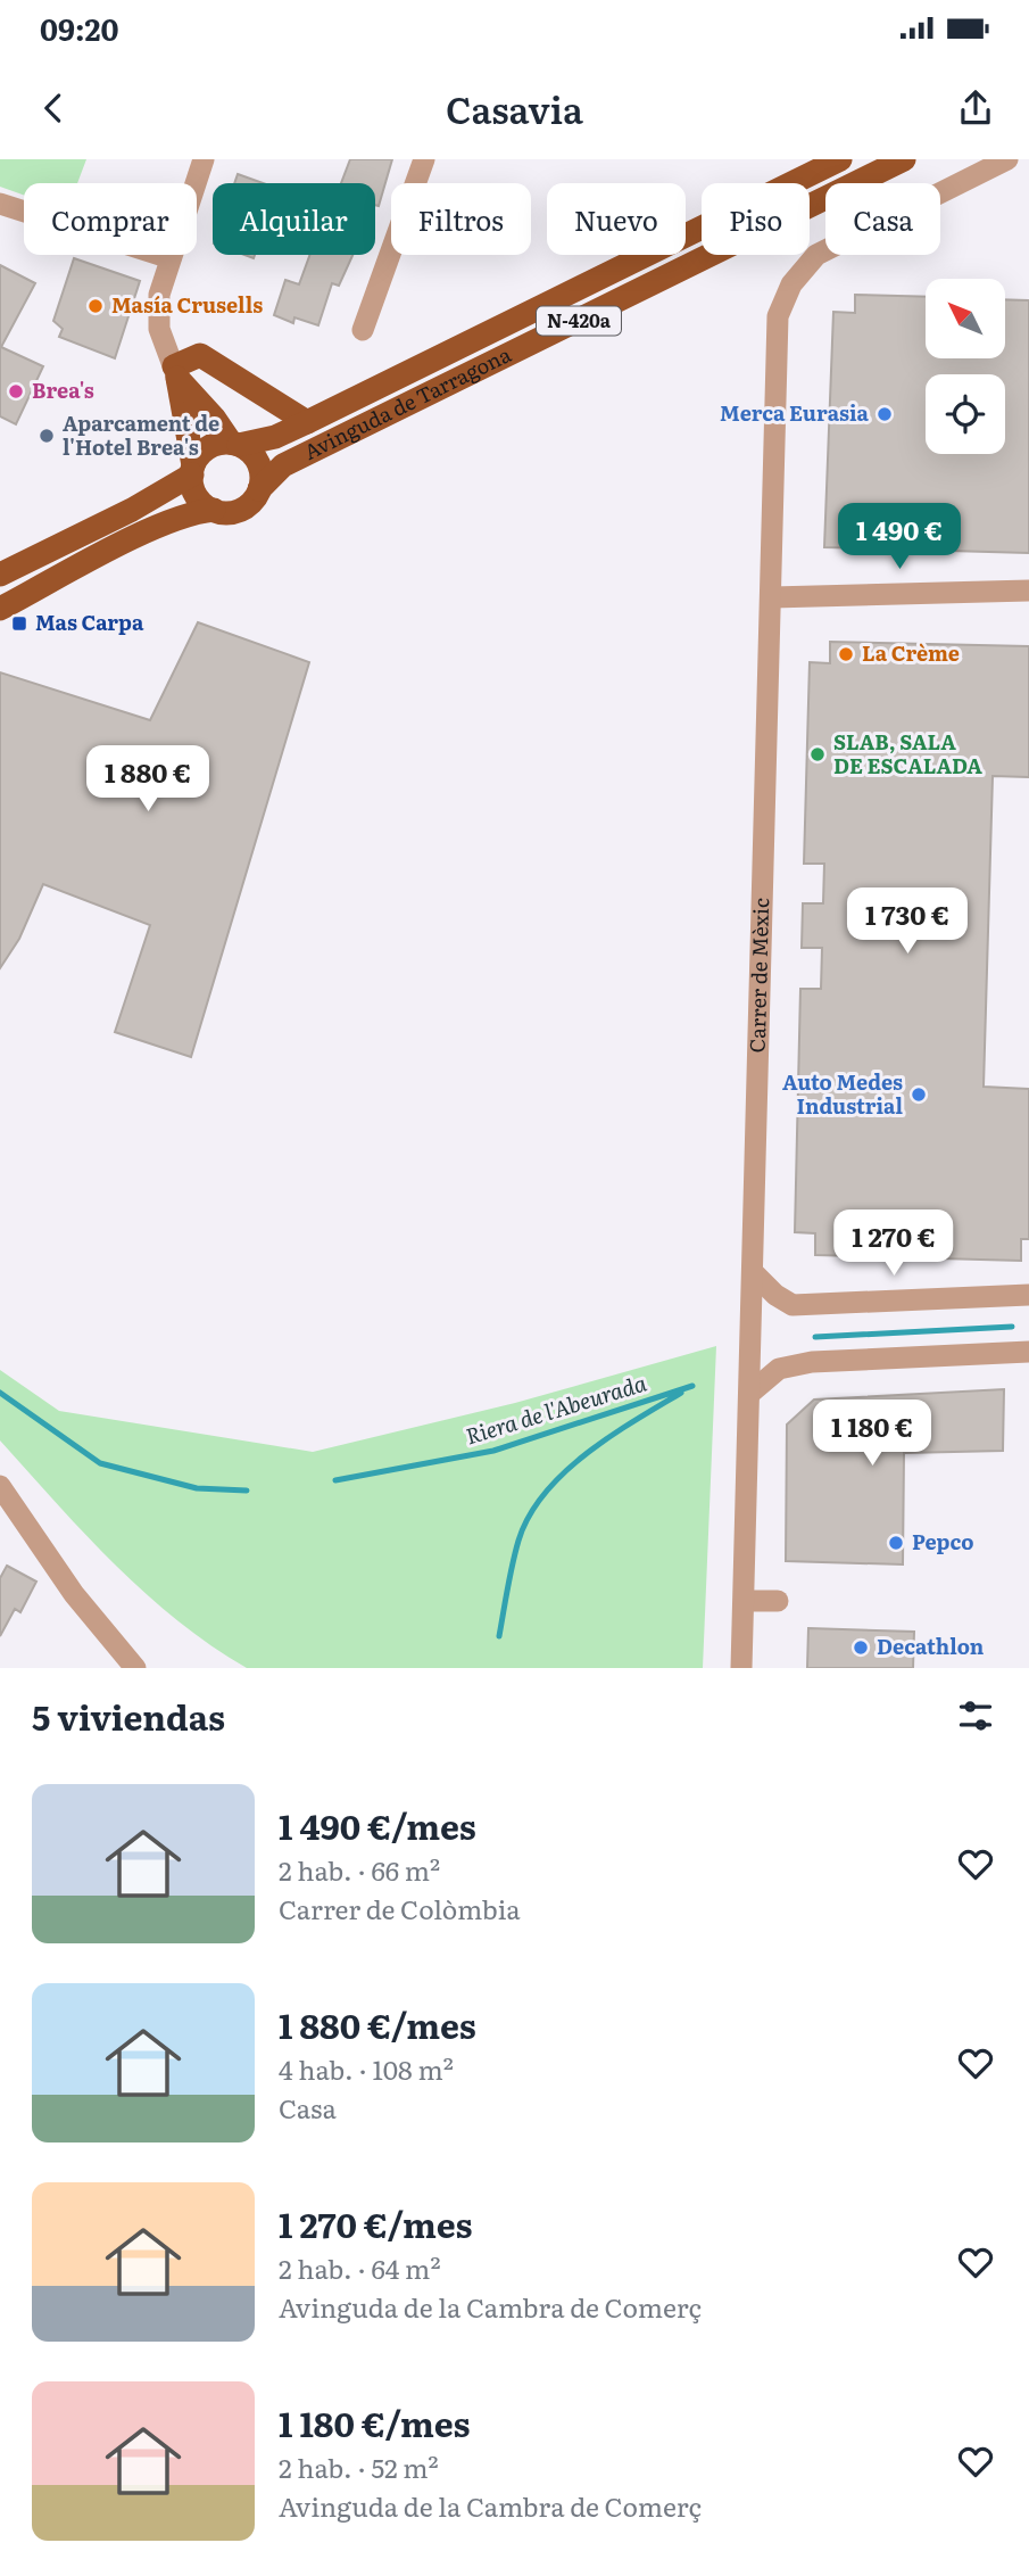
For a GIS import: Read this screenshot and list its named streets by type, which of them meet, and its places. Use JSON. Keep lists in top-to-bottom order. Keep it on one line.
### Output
{"streets":{"main road":["N-420a","Avinguda de Tarragona"],"street":["Carrer de Mèxic"]},"crossings":[["N-420a","Avinguda de Tarragona"]],"water":["Riera de l'Abeurada"],"places":{"other":["Masía Crusells","Brea's","Merca Eurasia","Aparcament de l'Hotel Brea's","La Crème","SLAB, SALA DE ESCALADA","Auto Medes Industrial","Pepco","Decathlon"],"transit":["Mas Carpa"]},"north":"top left","page":{"status":"09:20","header":"Casavia","chip":["Comprar","Alquilar","Filtros","Nuevo","Piso","Casa"],"price":["1 490 €","1 880 €","1 730 €","1 270 €","1 180 €"],"heading":"5 viviendas","list":[{"name":"1 490 €/mes","note":"2 hab. · 66 m² · Carrer de Colòmbia"},{"name":"1 880 €/mes","note":"4 hab. · 108 m² · Casa"},{"name":"1 270 €/mes","note":"2 hab. · 64 m² · Avinguda de la Cambra de Comerç"},{"name":"1 180 €/mes","note":"2 hab. · 52 m² · Avinguda de la Cambra de Comerç"}]}}
